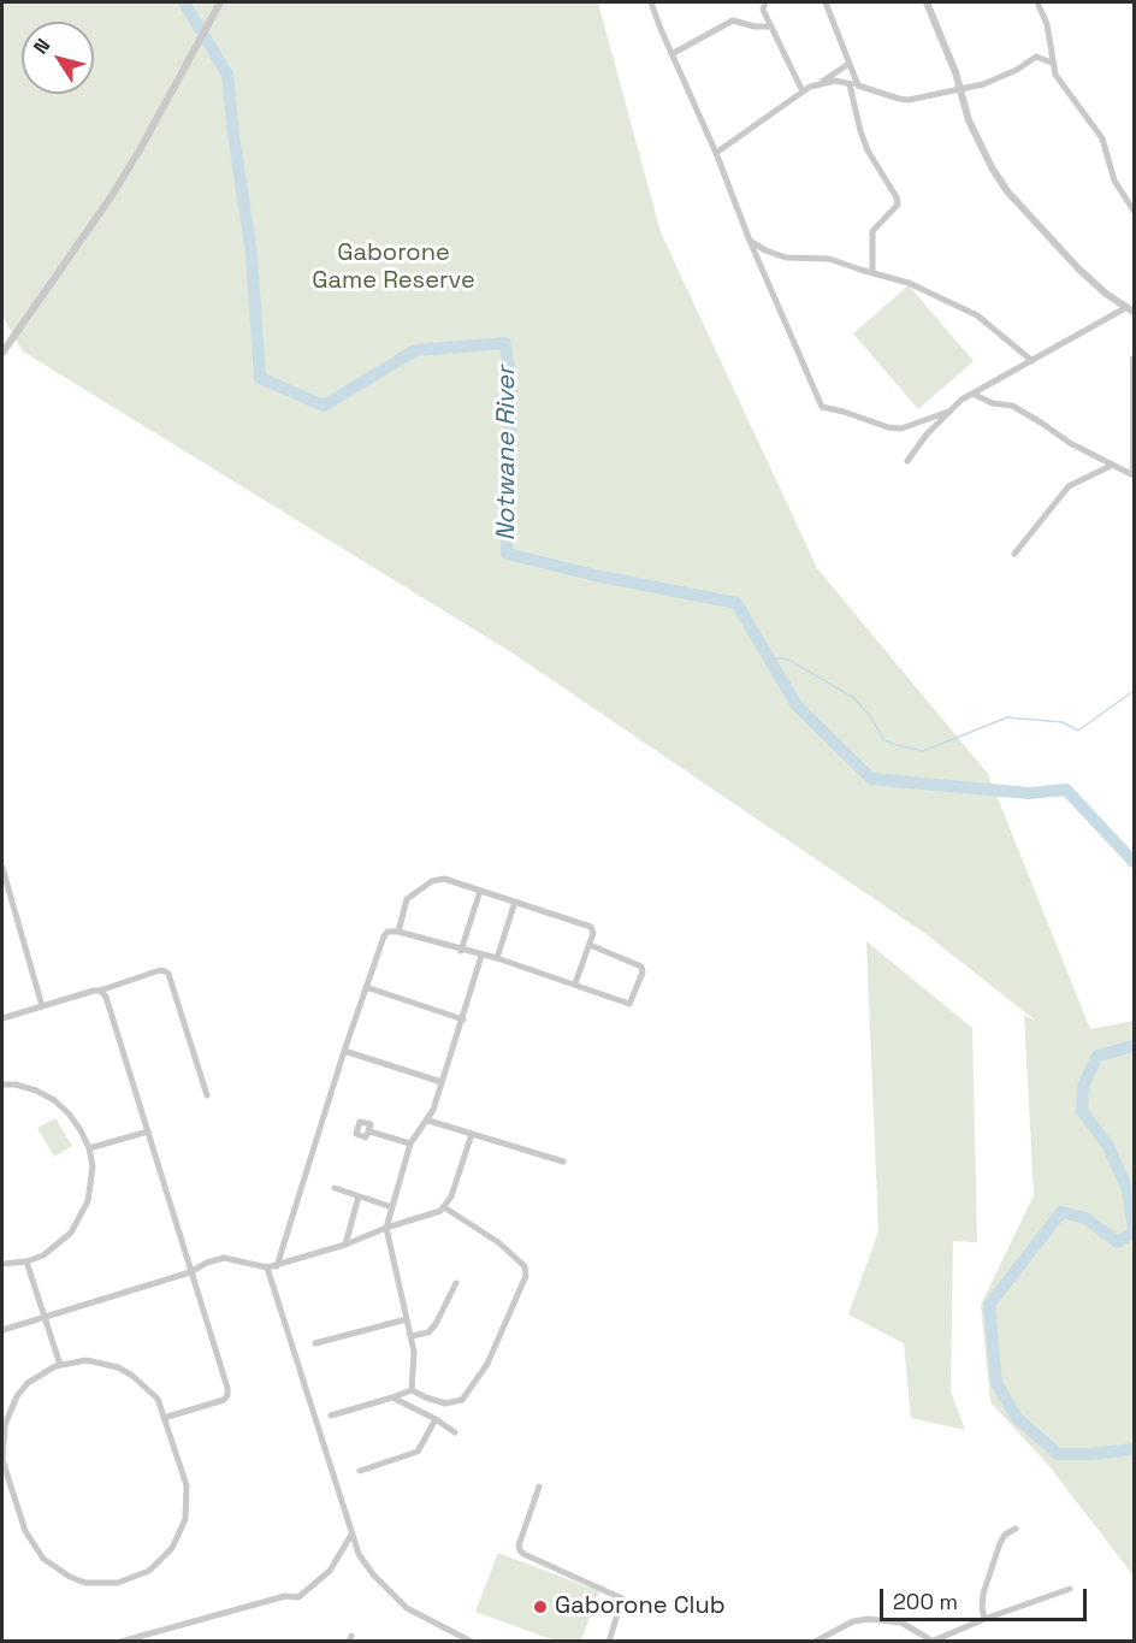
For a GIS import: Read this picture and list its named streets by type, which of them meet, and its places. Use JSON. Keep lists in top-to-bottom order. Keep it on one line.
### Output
{"water":["Notwane River"],"parks":["Gaborone Game Reserve"],"places":["Gaborone Club"],"scale_bar":"200 m","north":"top left"}
